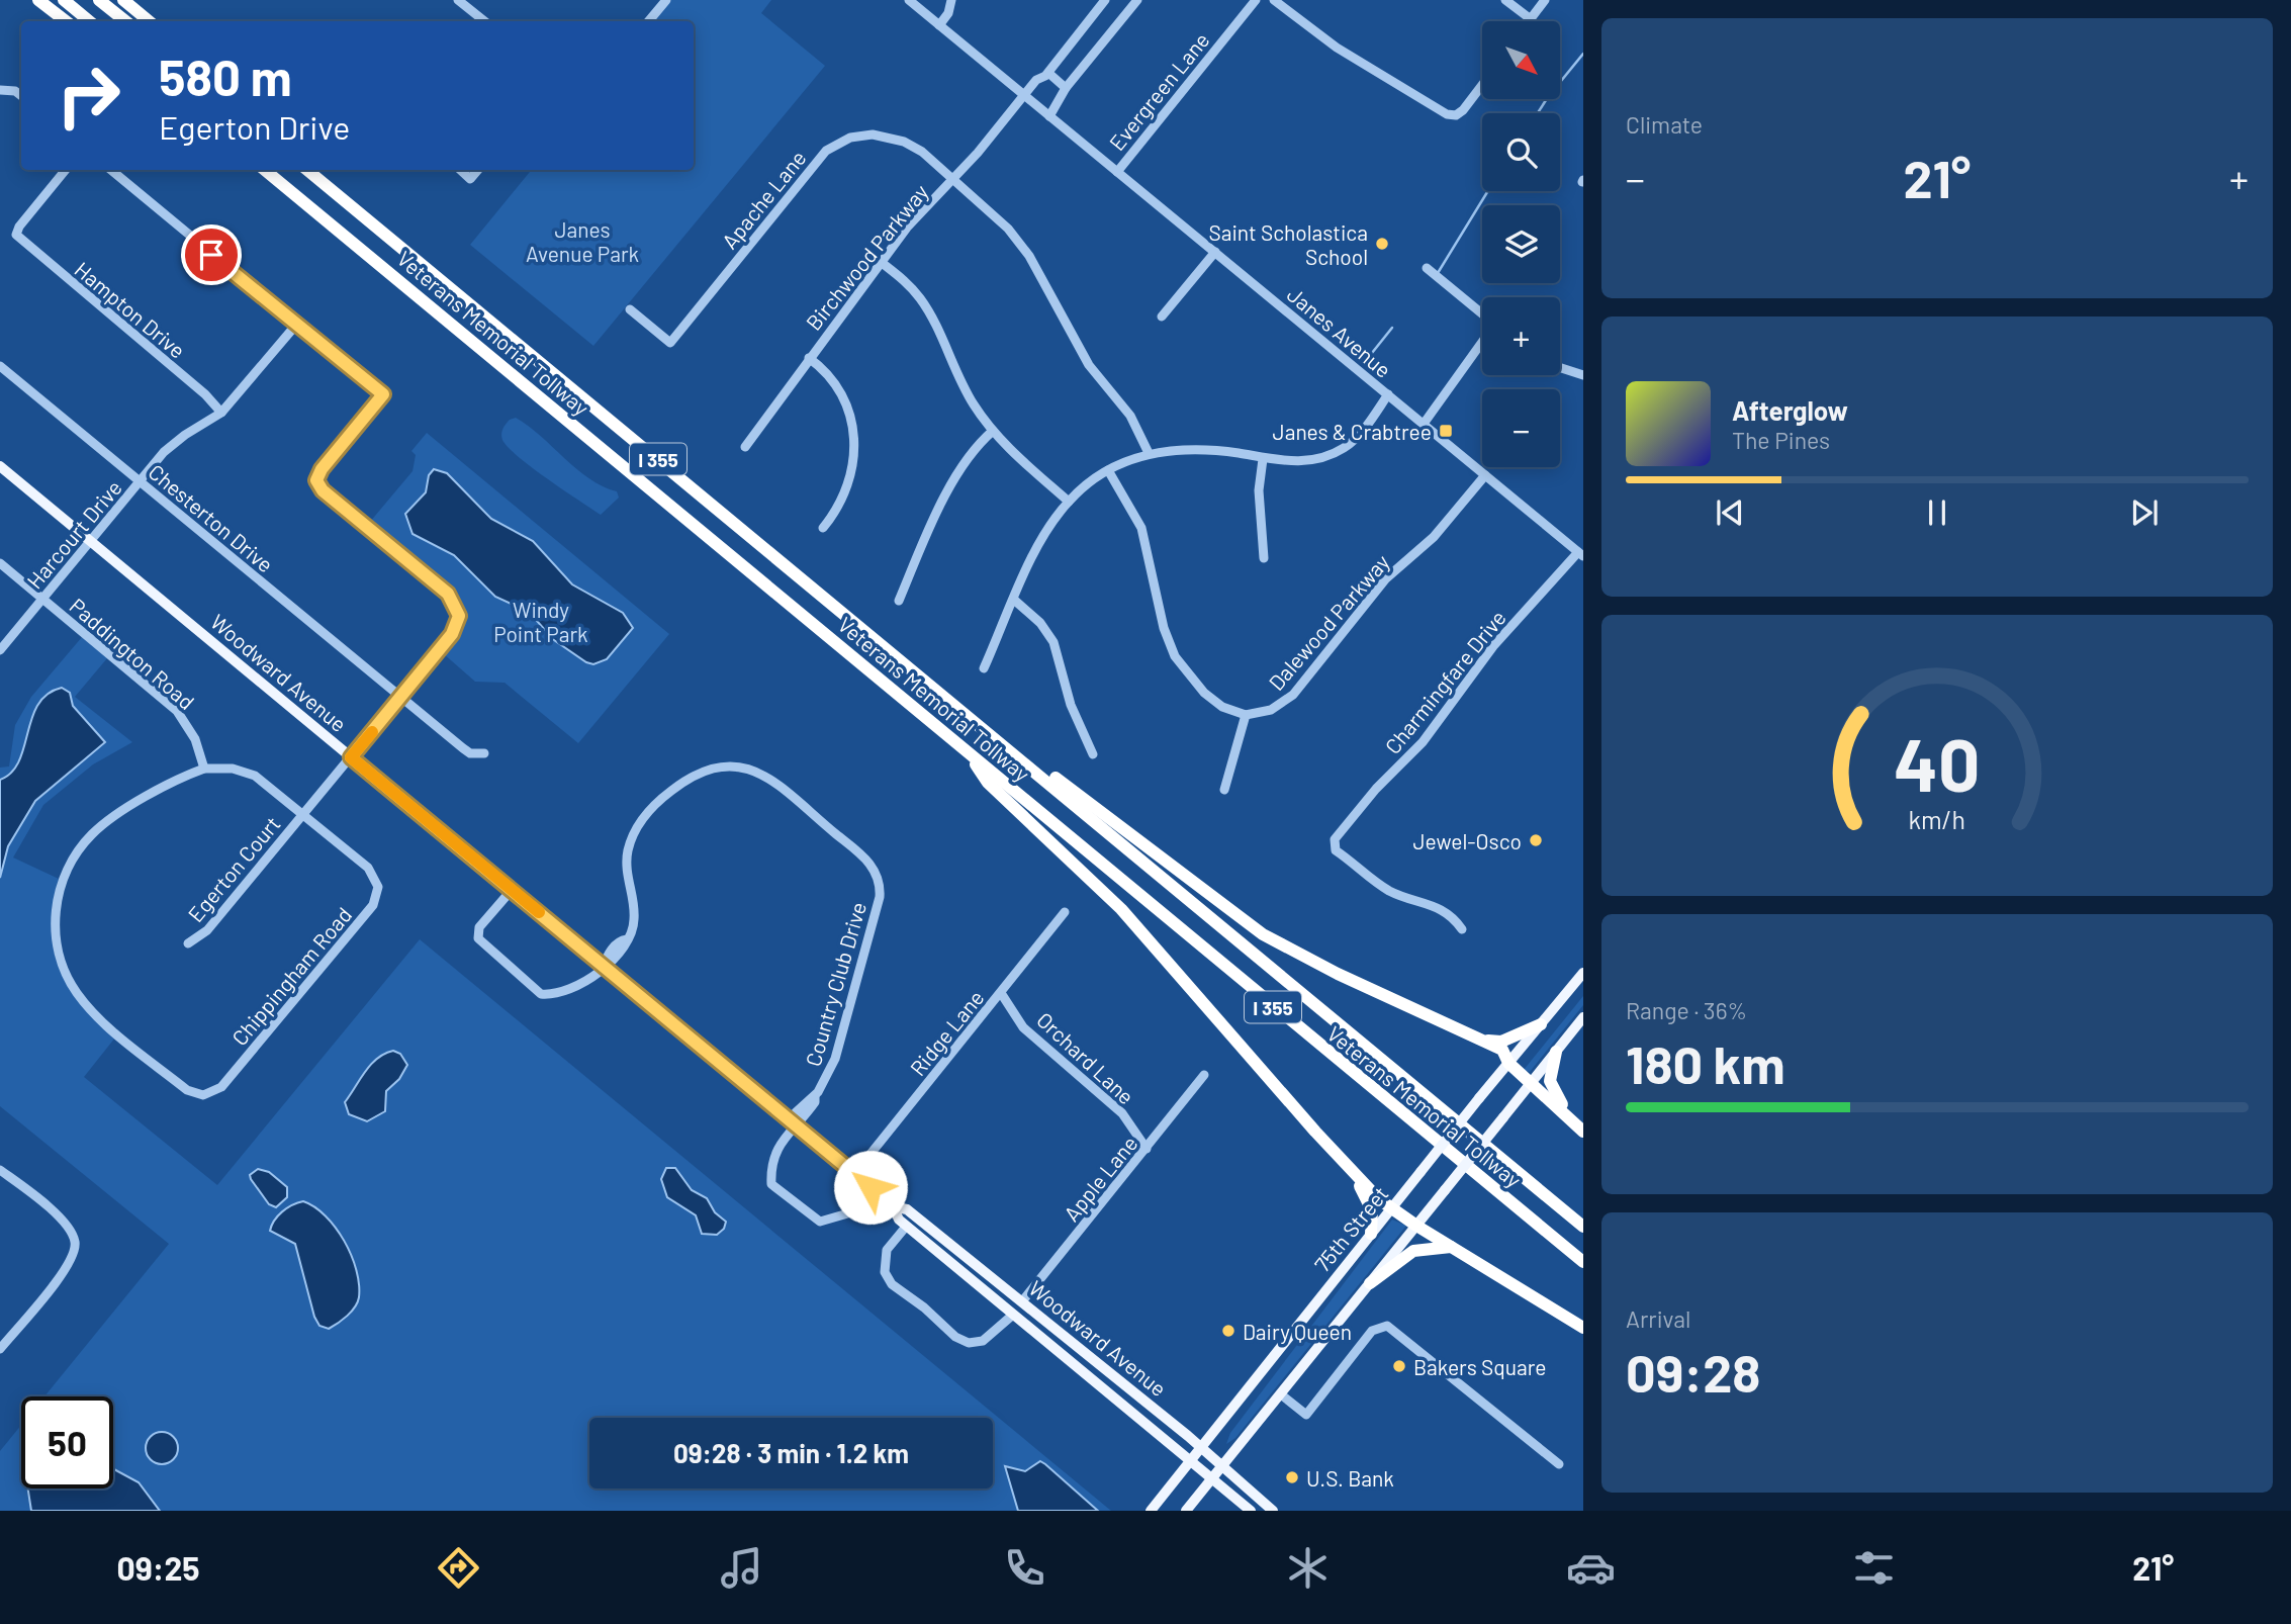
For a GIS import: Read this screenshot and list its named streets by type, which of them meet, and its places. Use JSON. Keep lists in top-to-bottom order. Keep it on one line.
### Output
{"streets":{"highway":["Veterans Memorial Tollway","I 355"],"main road":["Woodward Avenue","75th Street"],"street":["Evergreen Lane","Apache Lane","Birchwood Parkway","Hampton Drive","Janes Avenue","Chesterton Drive","Harcourt Drive","Dalewood Parkway","Paddington Road","Charmingfare Drive","Egerton Court","Chippingham Road","Country Club Drive","Ridge Lane","Orchard Lane","Apple Lane"]},"crossings":[["Evergreen Lane","Janes Avenue"],["Apache Lane","Birchwood Parkway"],["Birchwood Parkway","Janes Avenue"],["Hampton Drive","Harcourt Drive"],["Janes Avenue","Dalewood Parkway"],["Janes Avenue","Charmingfare Drive"],["Chesterton Drive","Harcourt Drive"],["Chesterton Drive","Egerton Court"],["Harcourt Drive","Paddington Road"],["Harcourt Drive","Woodward Avenue"],["Harcourt Drive","Egerton Court"],["Paddington Road","Chippingham Road"],["Woodward Avenue","Egerton Court"],["Woodward Avenue","Country Club Drive"],["Woodward Avenue","Ridge Lane"],["Woodward Avenue","Apple Lane"],["Woodward Avenue","75th Street"],["Egerton Court","Chippingham Road"],["Ridge Lane","Orchard Lane"],["Orchard Lane","Apple Lane"]],"parks":["Janes Avenue Park","Windy Point Park"],"places":{"other":["Saint Scholastica School","Jewel-Osco","Dairy Queen","Bakers Square","U.S. Bank"],"transit":["Janes & Crabtree"]},"north":"bottom right","page":{"tile":["Climate",["Range · 36%","180 km"],["Arrival","09:28"]],"map_buttons":["+","−"],"turn":["580 m","Egerton Drive"],"heat":["−","21°","+"],"song":["Afterglow","The Pines"],"limit":"50","trip":"09:28 · 3 min · 1.2 km","tabs":["09:25","21°"],"gauge":["40","km/h"]}}
